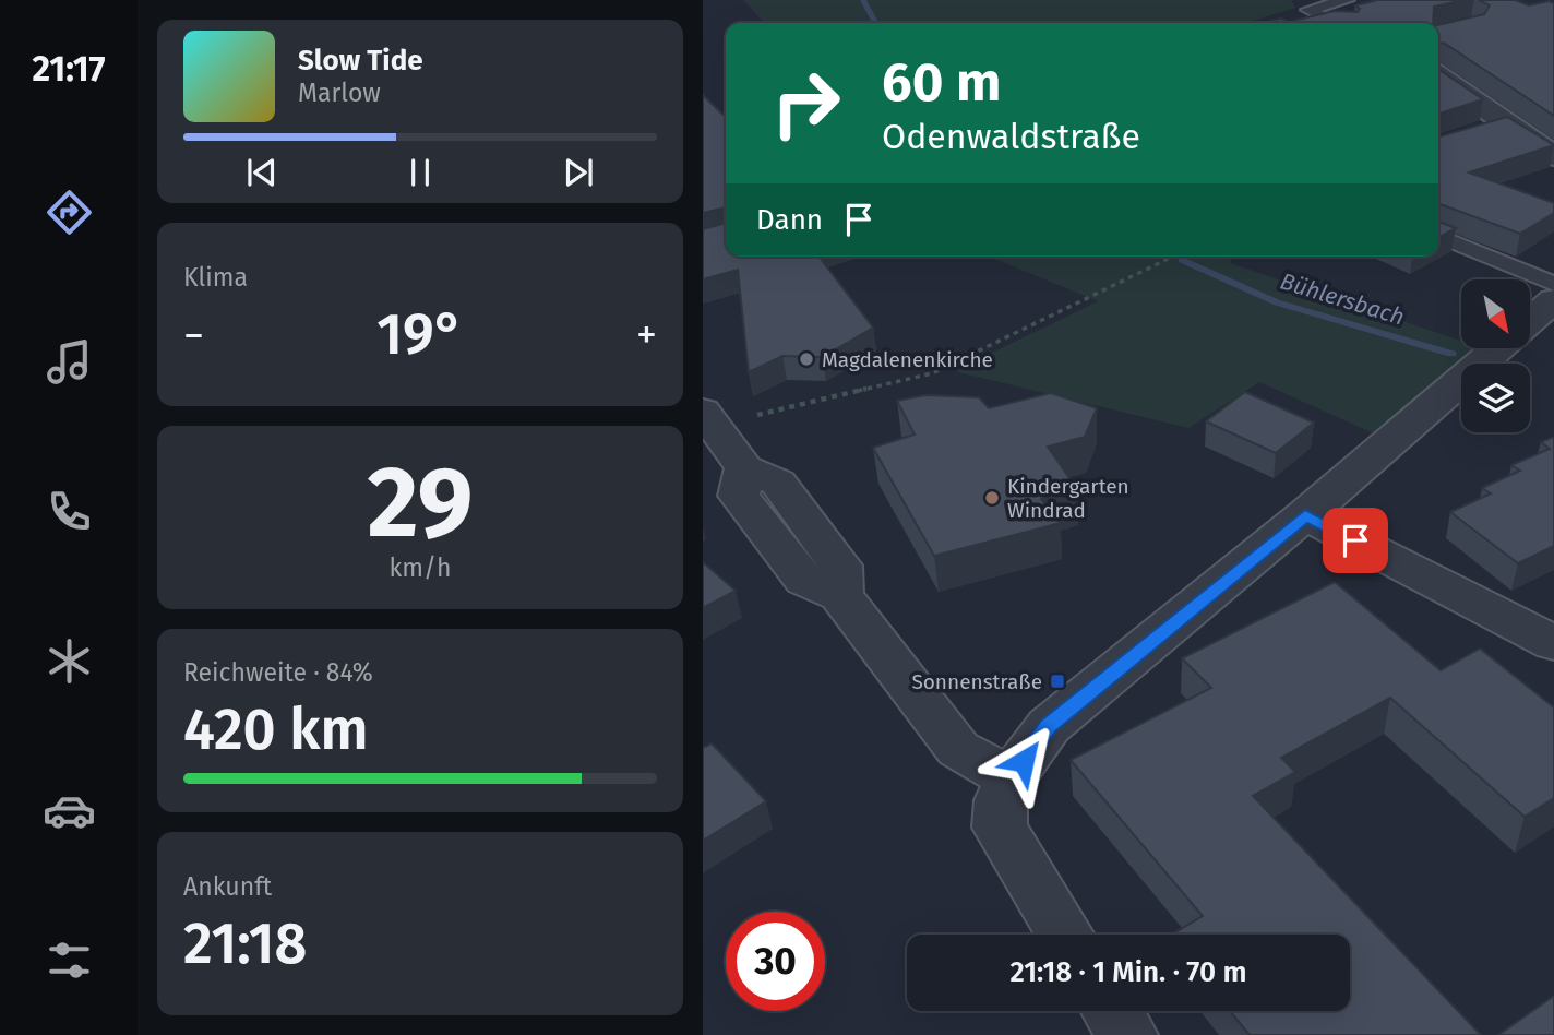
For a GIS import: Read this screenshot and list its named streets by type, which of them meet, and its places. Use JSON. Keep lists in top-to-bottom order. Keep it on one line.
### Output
{"water":["Bühlersbach"],"places":{"other":["Magdalenenkirche","Kindergarten Windrad"],"transit":["Sonnenstraße"]},"north":"bottom right","page":{"tabs":"21:17","turn":["60 m","Odenwaldstraße"],"song":["Slow Tide","Marlow"],"then":"Dann","tile":["Klima",["29","km/h"],["Reichweite · 84%","420 km"],["Ankunft","21:18"]],"heat":["−","19°","+"],"limit":"30","trip":"21:18 · 1 Min. · 70 m"}}
